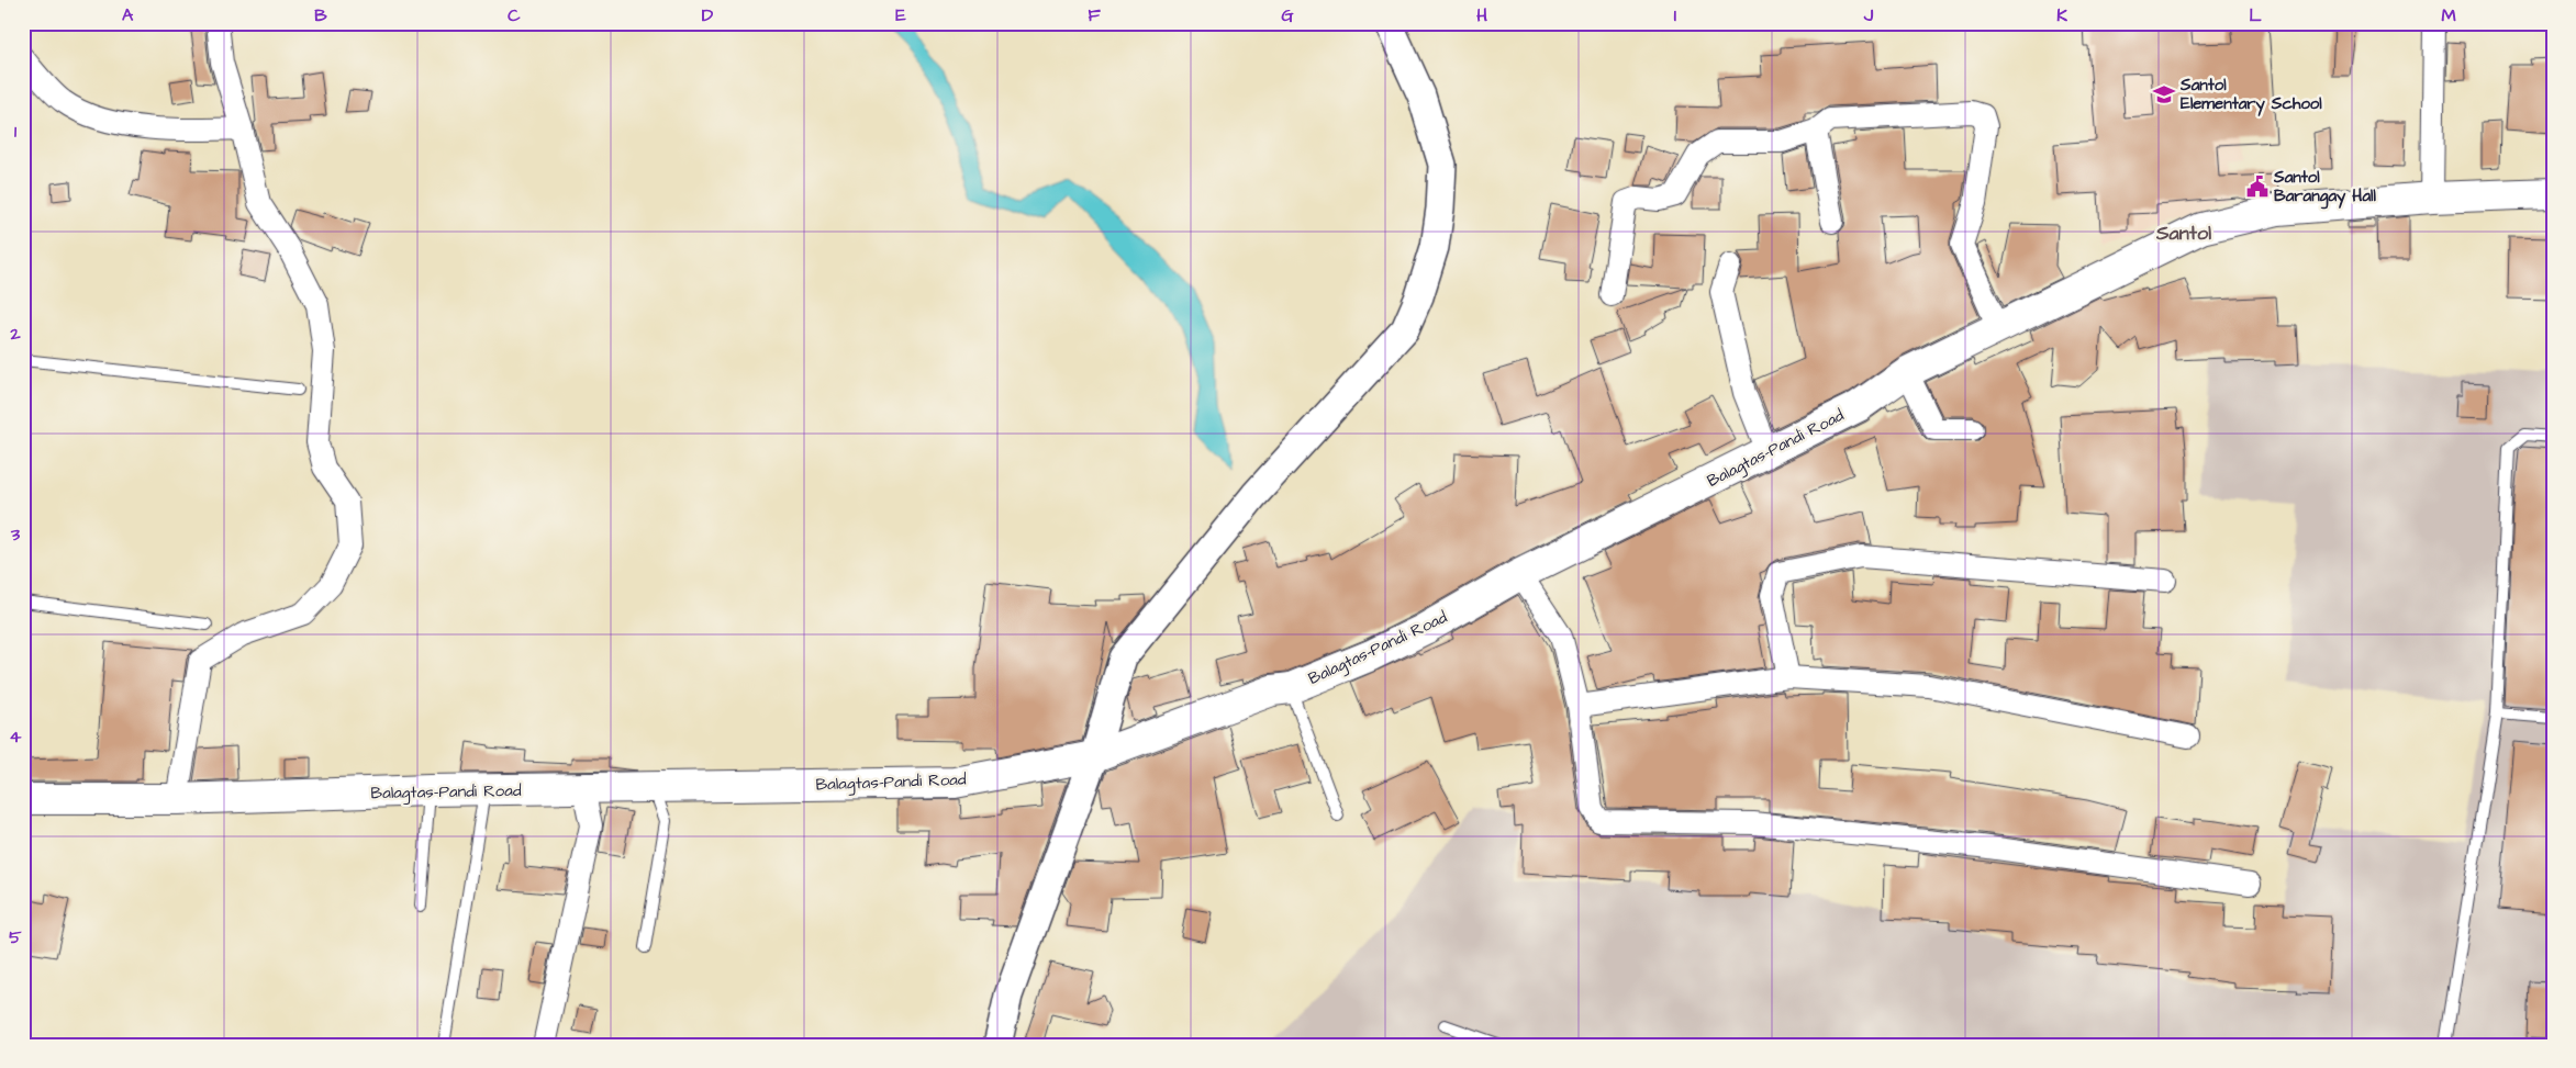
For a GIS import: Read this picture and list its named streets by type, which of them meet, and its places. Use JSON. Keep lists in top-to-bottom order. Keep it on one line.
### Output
{"streets":{"main road":["Balagtas-Pandi Road"]},"districts":["Santol"],"places":{"school or university":["Santol Elementary School"],"public building":["Santol Barangay Hall"]},"grid":{"columns":["A","B","C","D","E","F","G","H","I","J","K","L","M"],"rows":["1","2","3","4","5"]}}
